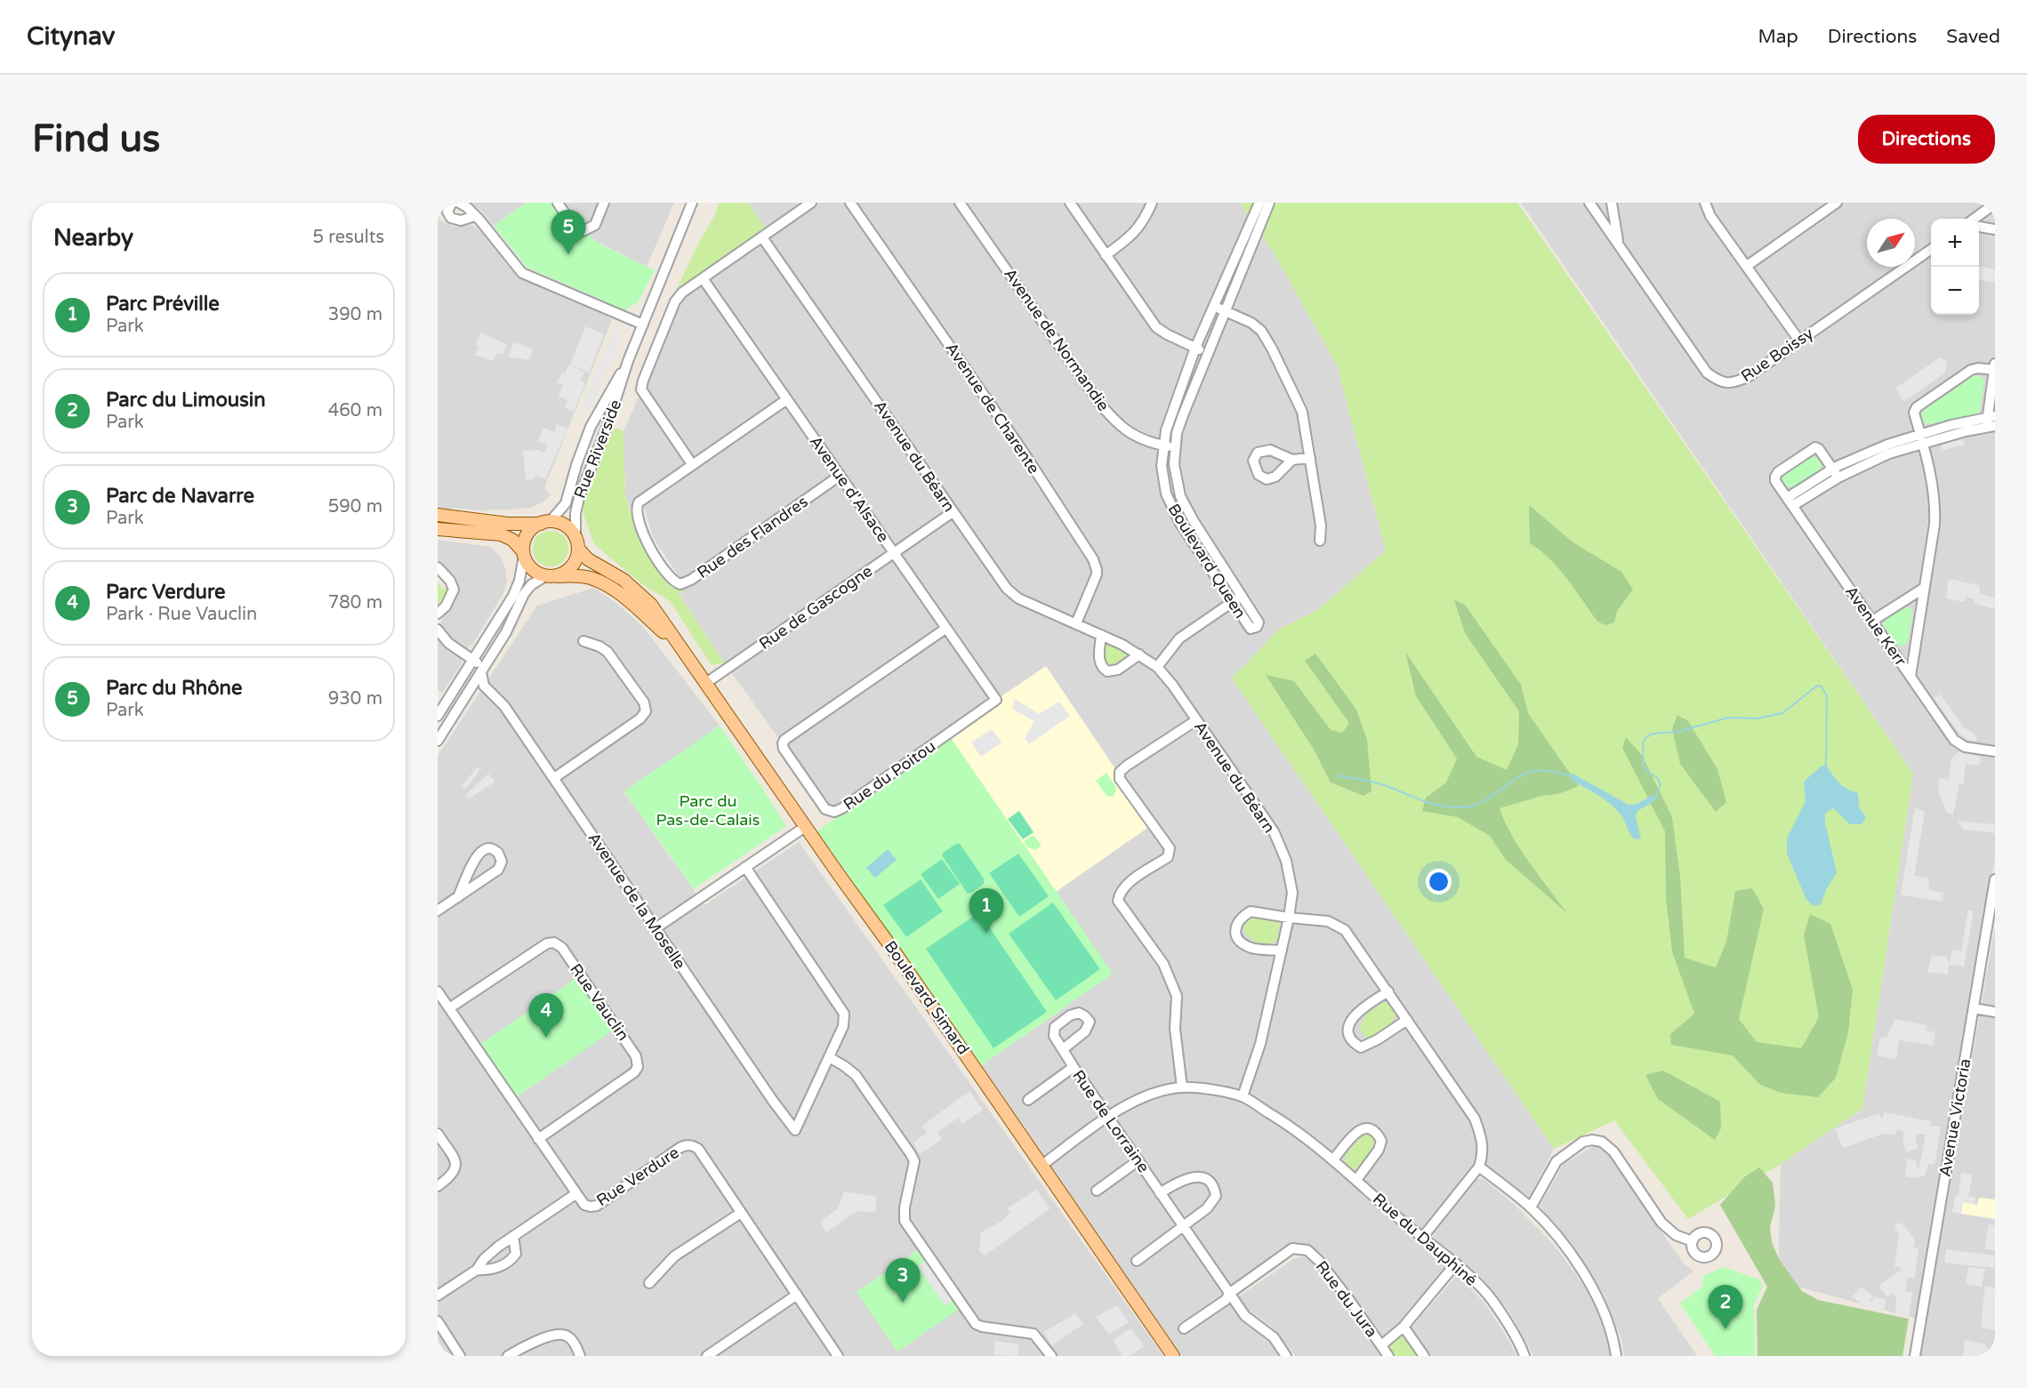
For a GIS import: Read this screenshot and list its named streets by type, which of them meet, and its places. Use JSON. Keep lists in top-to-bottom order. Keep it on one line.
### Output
{"streets":{"main road":["Boulevard Simard"],"street":["Avenue de Normandie","Rue Boissy","Avenue de Charente","Rue Riverside","Avenue du Béarn","Avenue d'Alsace","Rue des Flandres","Boulevard Queen","Rue de Gascogne","Avenue Kerr","Rue du Poitou","Avenue de la Moselle","Rue Vauclin","Avenue Victoria","Rue de Lorraine","Rue Verdure","Rue du Dauphiné","Rue du Jura"]},"crossings":[["Avenue de Normandie","Boulevard Queen"],["Avenue de Charente","Avenue du Béarn"],["Rue Riverside","Boulevard Simard"],["Avenue du Béarn","Rue de Gascogne"],["Avenue du Béarn","Rue du Dauphiné"],["Avenue d'Alsace","Rue des Flandres"],["Avenue d'Alsace","Rue de Gascogne"],["Avenue d'Alsace","Rue du Poitou"],["Rue de Gascogne","Boulevard Simard"],["Boulevard Simard","Rue du Dauphiné"],["Rue Vauclin","Rue Verdure"],["Rue de Lorraine","Rue du Dauphiné"],["Rue de Lorraine","Rue du Jura"],["Rue du Dauphiné","Rue du Jura"]],"parks":["Parc du Pas-de-Calais"],"north":"top right","page":{"header":"Citynav","nav":["Map","Directions","Saved"],"buttons":"Directions","title":"Find us","heading":["Nearby","5 results"],"pins":["5","1","4","3","2"],"map_buttons":["+","−"],"list":[{"mark":"1","name":"Parc Préville","note":"Park","value":"390 m"},{"mark":"2","name":"Parc du Limousin","note":"Park","value":"460 m"},{"mark":"3","name":"Parc de Navarre","note":"Park","value":"590 m"},{"mark":"4","name":"Parc Verdure","note":"Park · Rue Vauclin","value":"780 m"},{"mark":"5","name":"Parc du Rhône","note":"Park","value":"930 m"}]}}
